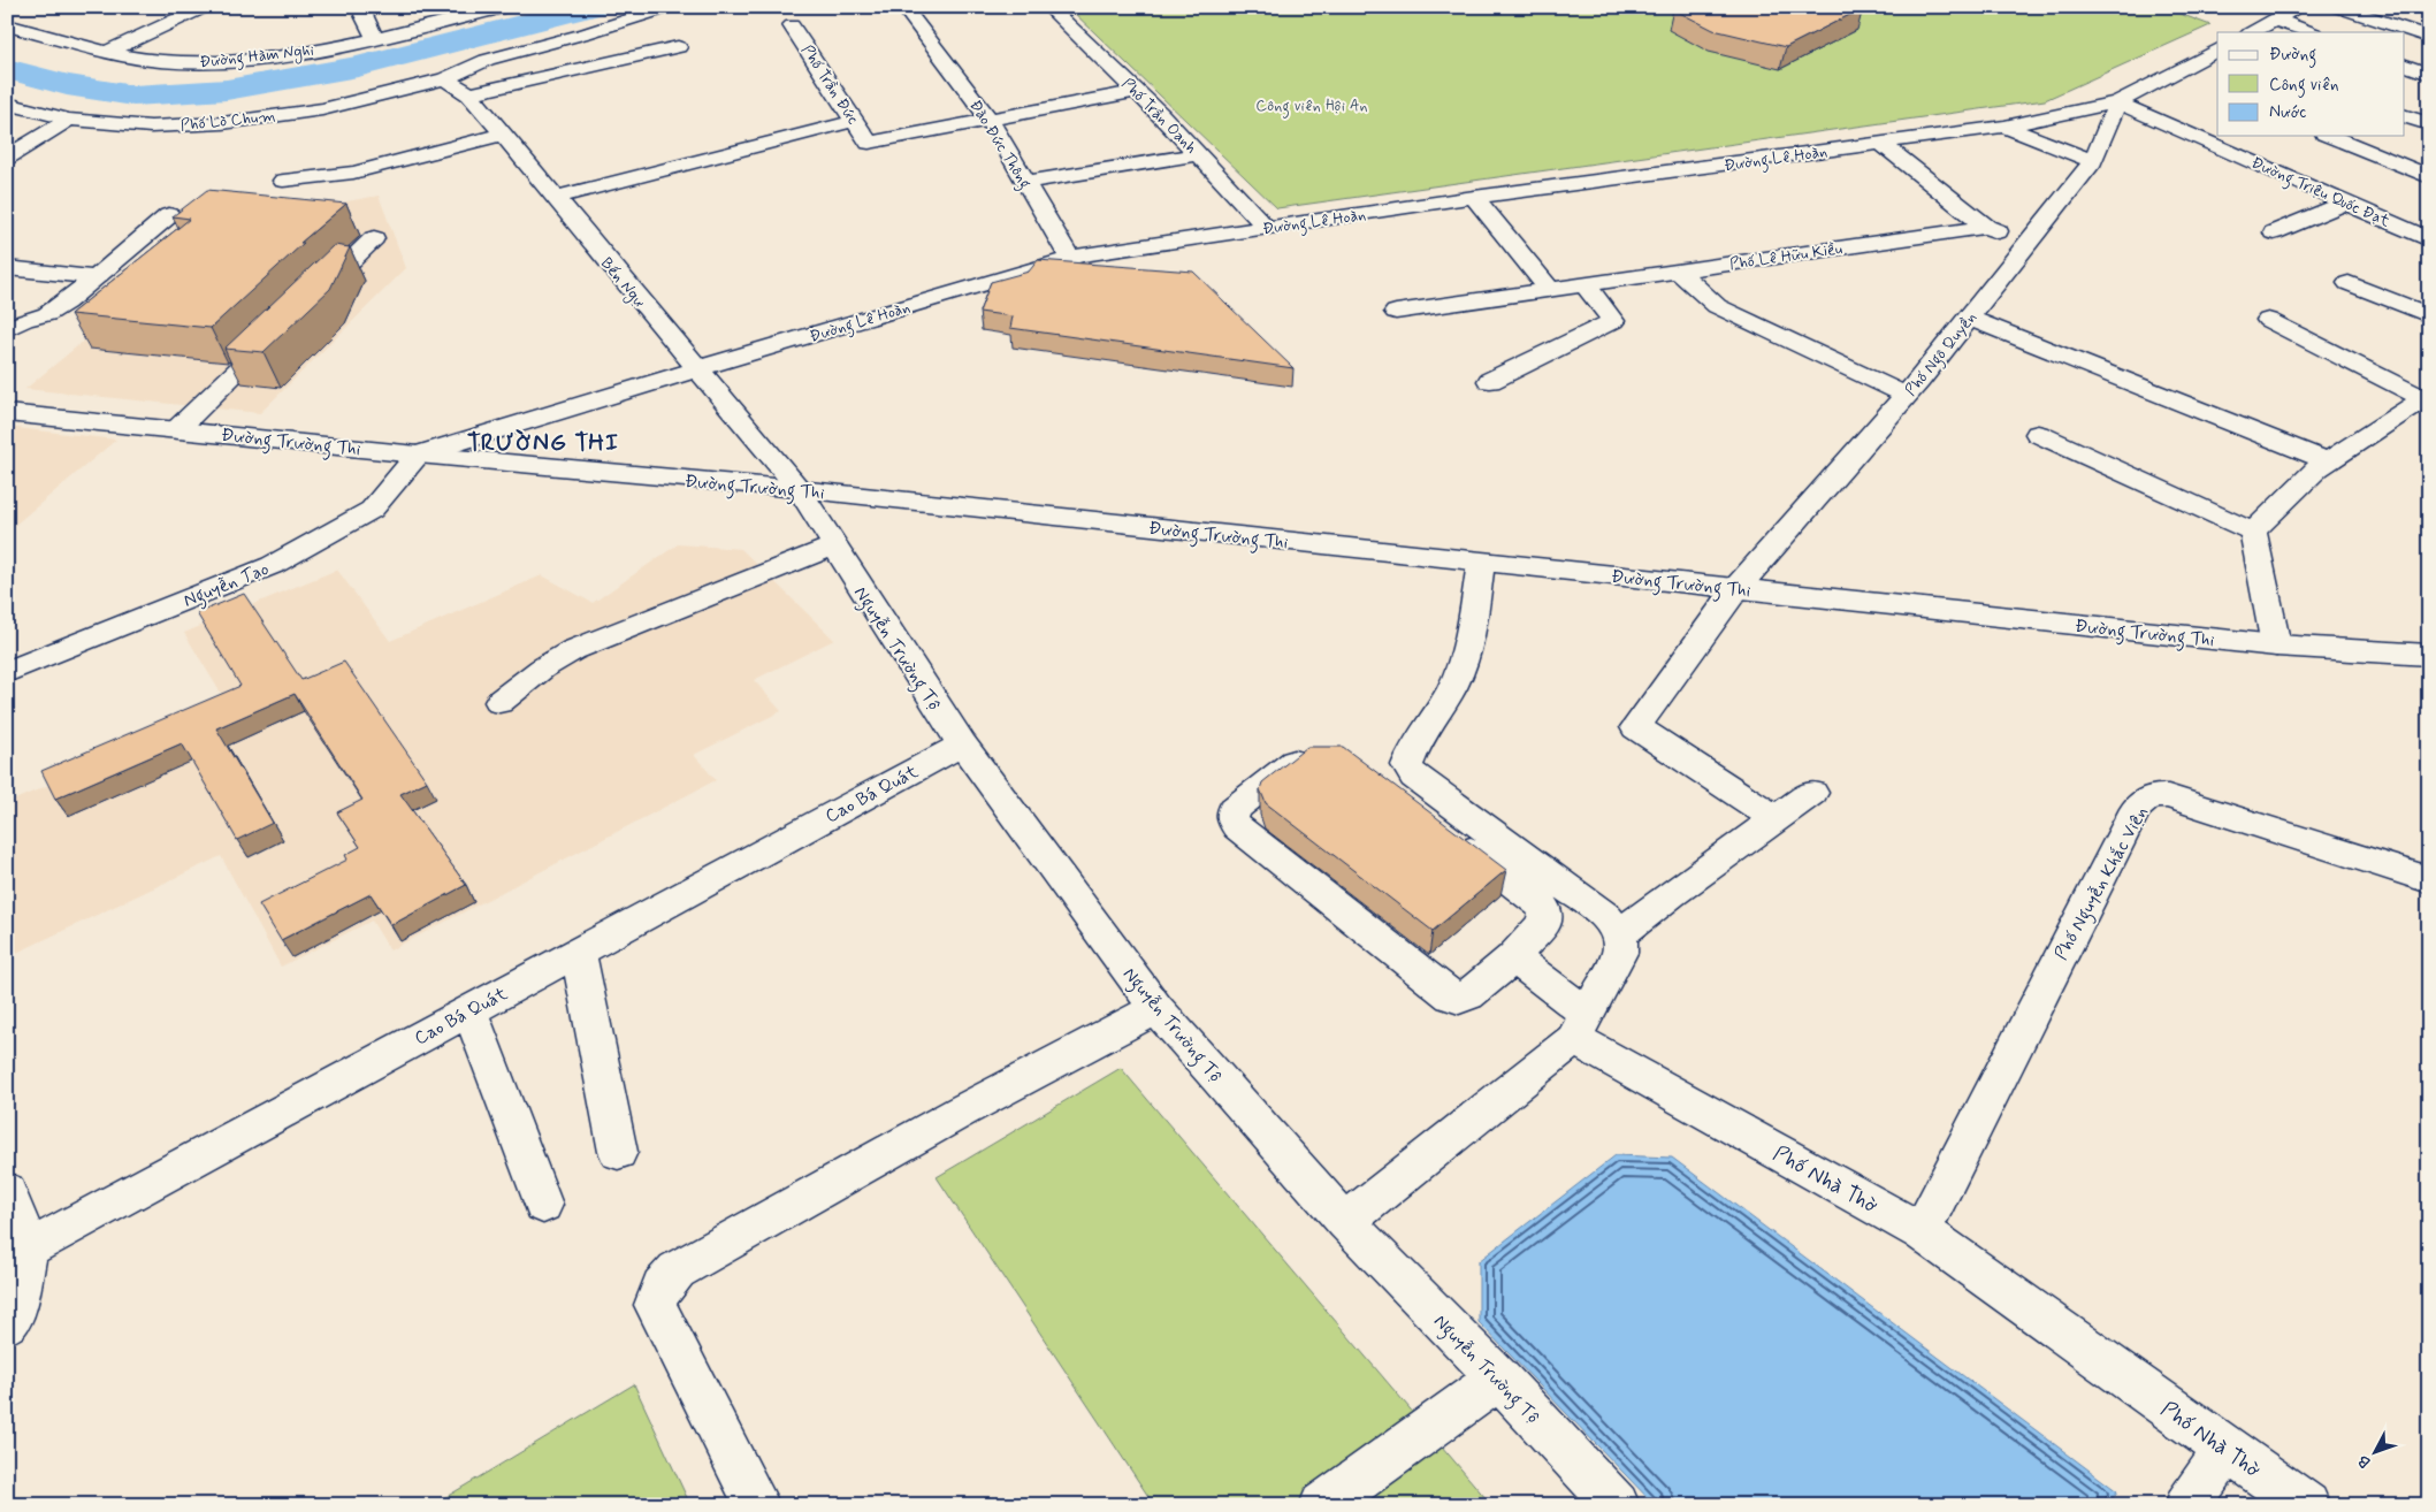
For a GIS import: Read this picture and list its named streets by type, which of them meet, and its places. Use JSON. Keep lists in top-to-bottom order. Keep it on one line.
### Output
{"streets":{"street":["Đường Hàm Nghi","Phố Trần Đức","Phố Trần Oanh","Phố Lò Chum","Đào Đức Thông","Đường Lê Hoàn","Đường Triệu Quốc Đạt","Phố Lê Hữu Kiều","Bến Ngự","Phố Ngô Quyền","Đường Trường Thi","Nguyễn Tạo","Nguyễn Trường Tộ","Cao Bá Quát","Phố Nguyễn Khắc Viện","Phố Nhà Thờ"]},"crossings":[["Phố Trần Đức","Đào Đức Thông"],["Phố Trần Oanh","Đường Lê Hoàn"],["Phố Lò Chum","Bến Ngự"],["Đào Đức Thông","Đường Lê Hoàn"],["Đường Lê Hoàn","Đường Triệu Quốc Đạt"],["Đường Lê Hoàn","Bến Ngự"],["Đường Lê Hoàn","Phố Ngô Quyền"],["Đường Lê Hoàn","Đường Trường Thi"],["Đường Lê Hoàn","Nguyễn Tạo"],["Đường Triệu Quốc Đạt","Phố Ngô Quyền"],["Bến Ngự","Đường Trường Thi"],["Bến Ngự","Nguyễn Trường Tộ"],["Phố Ngô Quyền","Đường Trường Thi"],["Đường Trường Thi","Nguyễn Tạo"],["Đường Trường Thi","Nguyễn Trường Tộ"],["Nguyễn Trường Tộ","Cao Bá Quát"],["Phố Nguyễn Khắc Viện","Phố Nhà Thờ"]],"districts":["TRƯỜNG THI"],"parks":["Công viên Hội An"],"legend":["Đường","Công viên","Nước"],"north":"bottom left"}
